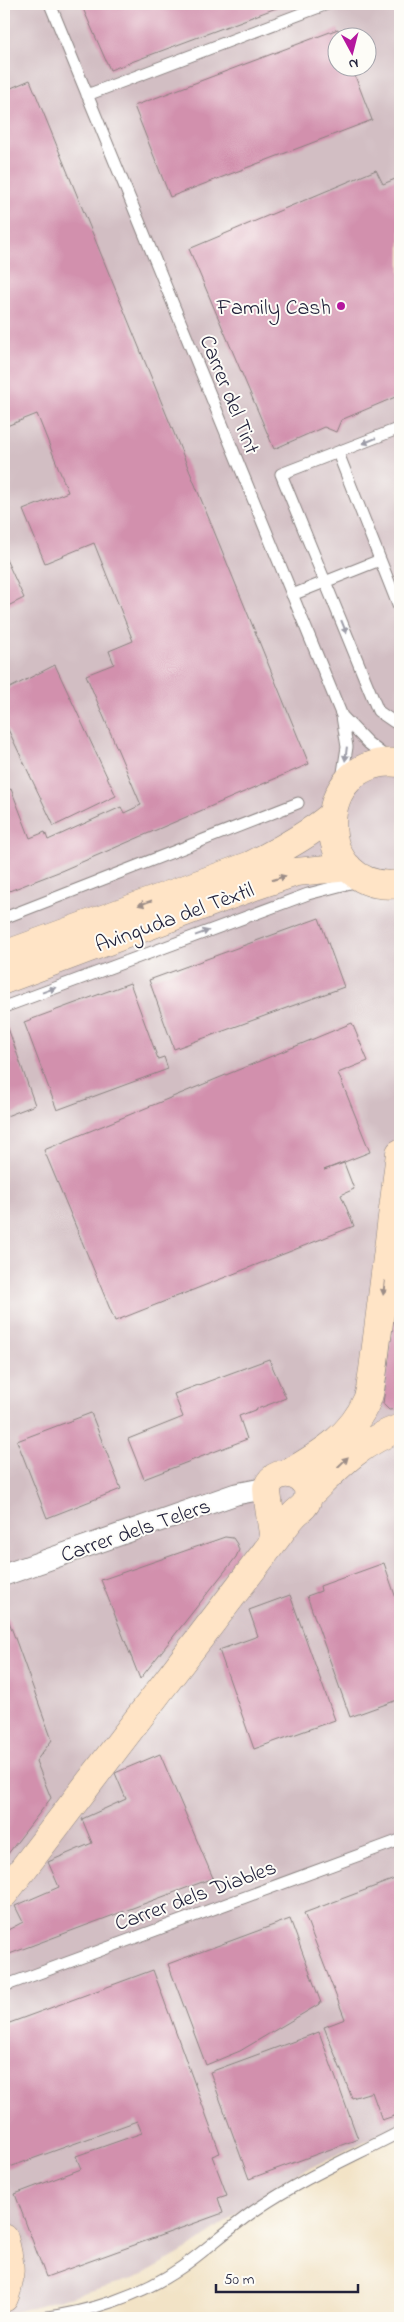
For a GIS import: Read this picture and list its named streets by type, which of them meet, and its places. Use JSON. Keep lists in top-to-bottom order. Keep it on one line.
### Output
{"streets":{"street":["Avinguda del Tèxtil","Carrer dels Telers"],"lane":["Carrer del Tint","Carrer dels Diables"]},"places":["Family Cash"],"scale_bar":"50 m","north":"bottom"}
